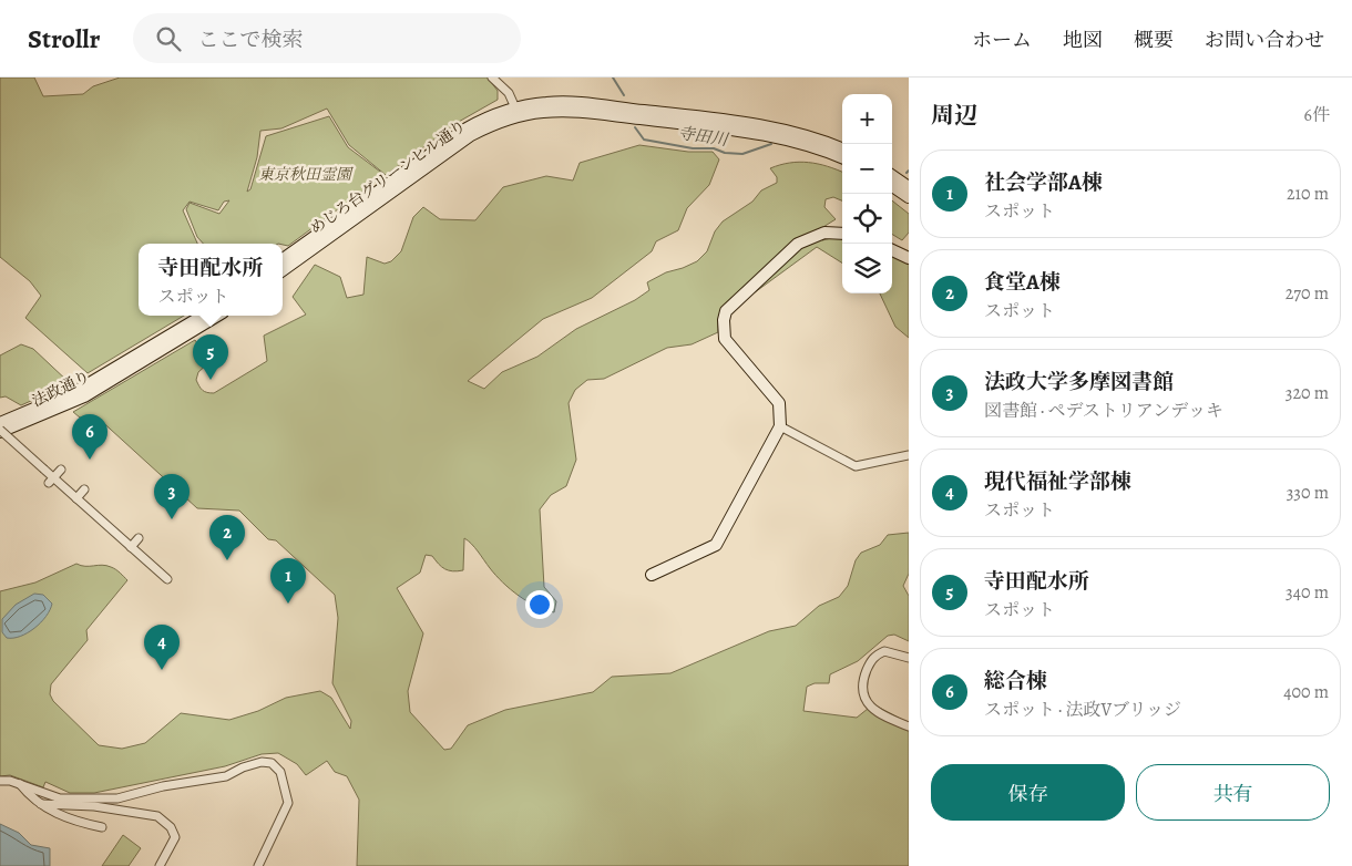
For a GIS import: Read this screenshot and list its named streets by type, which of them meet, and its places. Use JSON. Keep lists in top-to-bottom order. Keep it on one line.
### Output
{"streets":{"street":["めじろ台グリーンヒル通り","法政通り"]},"water":["寺田川"],"parks":["東京秋田霊園"],"page":{"header":"Strollr","search":"ここで検索","nav":["ホーム","地図","概要","お問い合わせ"],"heading":["周辺","6件"],"map_buttons":["+","−"],"list":[{"mark":"1","name":"社会学部A棟","note":"スポット","value":"210 m"},{"mark":"2","name":"食堂A棟","note":"スポット","value":"270 m"},{"mark":"3","name":"法政大学多摩図書館","note":"図書館 · ペデストリアンデッキ","value":"320 m"},{"mark":"4","name":"現代福祉学部棟","note":"スポット","value":"330 m"},{"mark":"5","name":"寺田配水所","note":"スポット","value":"340 m"},{"mark":"6","name":"総合棟","note":"スポット · 法政Vブリッジ","value":"400 m"}],"popup":["寺田配水所","スポット"],"pins":["5","6","3","2","1","4"],"buttons":["保存","共有"]}}
